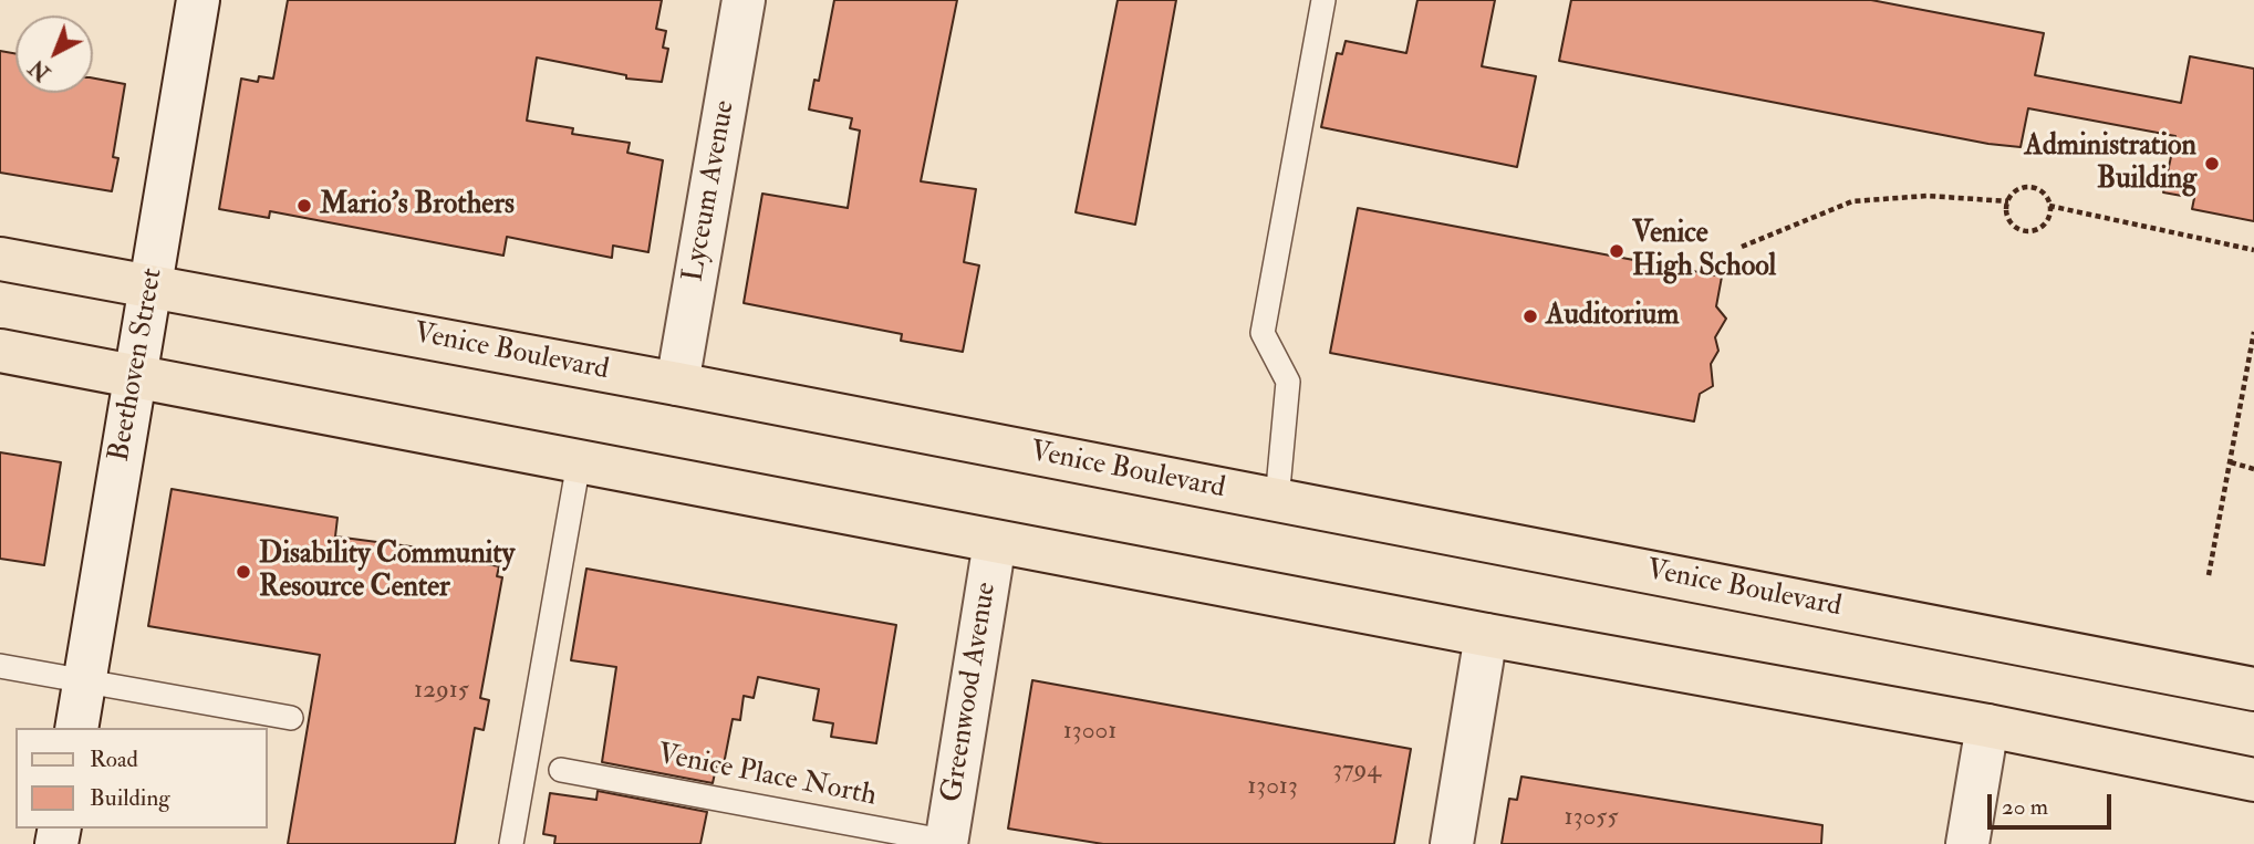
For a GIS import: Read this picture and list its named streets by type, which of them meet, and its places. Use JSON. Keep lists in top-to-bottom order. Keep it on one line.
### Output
{"streets":{"main road":["Venice Boulevard"],"street":["Lyceum Avenue","Beethoven Street","Greenwood Avenue"],"lane":["Venice Place North"]},"crossings":[["Lyceum Avenue","Venice Boulevard"],["Venice Boulevard","Beethoven Street"],["Greenwood Avenue","Venice Place North"]],"places":["Administration Building","Mario's Brothers","Venice High School","Auditorium","Disability Community Resource Center"],"house_numbers":["12915","13001","3794","13013","13055"],"legend":["Road","Building"],"scale_bar":"20 m","north":"bottom left"}
